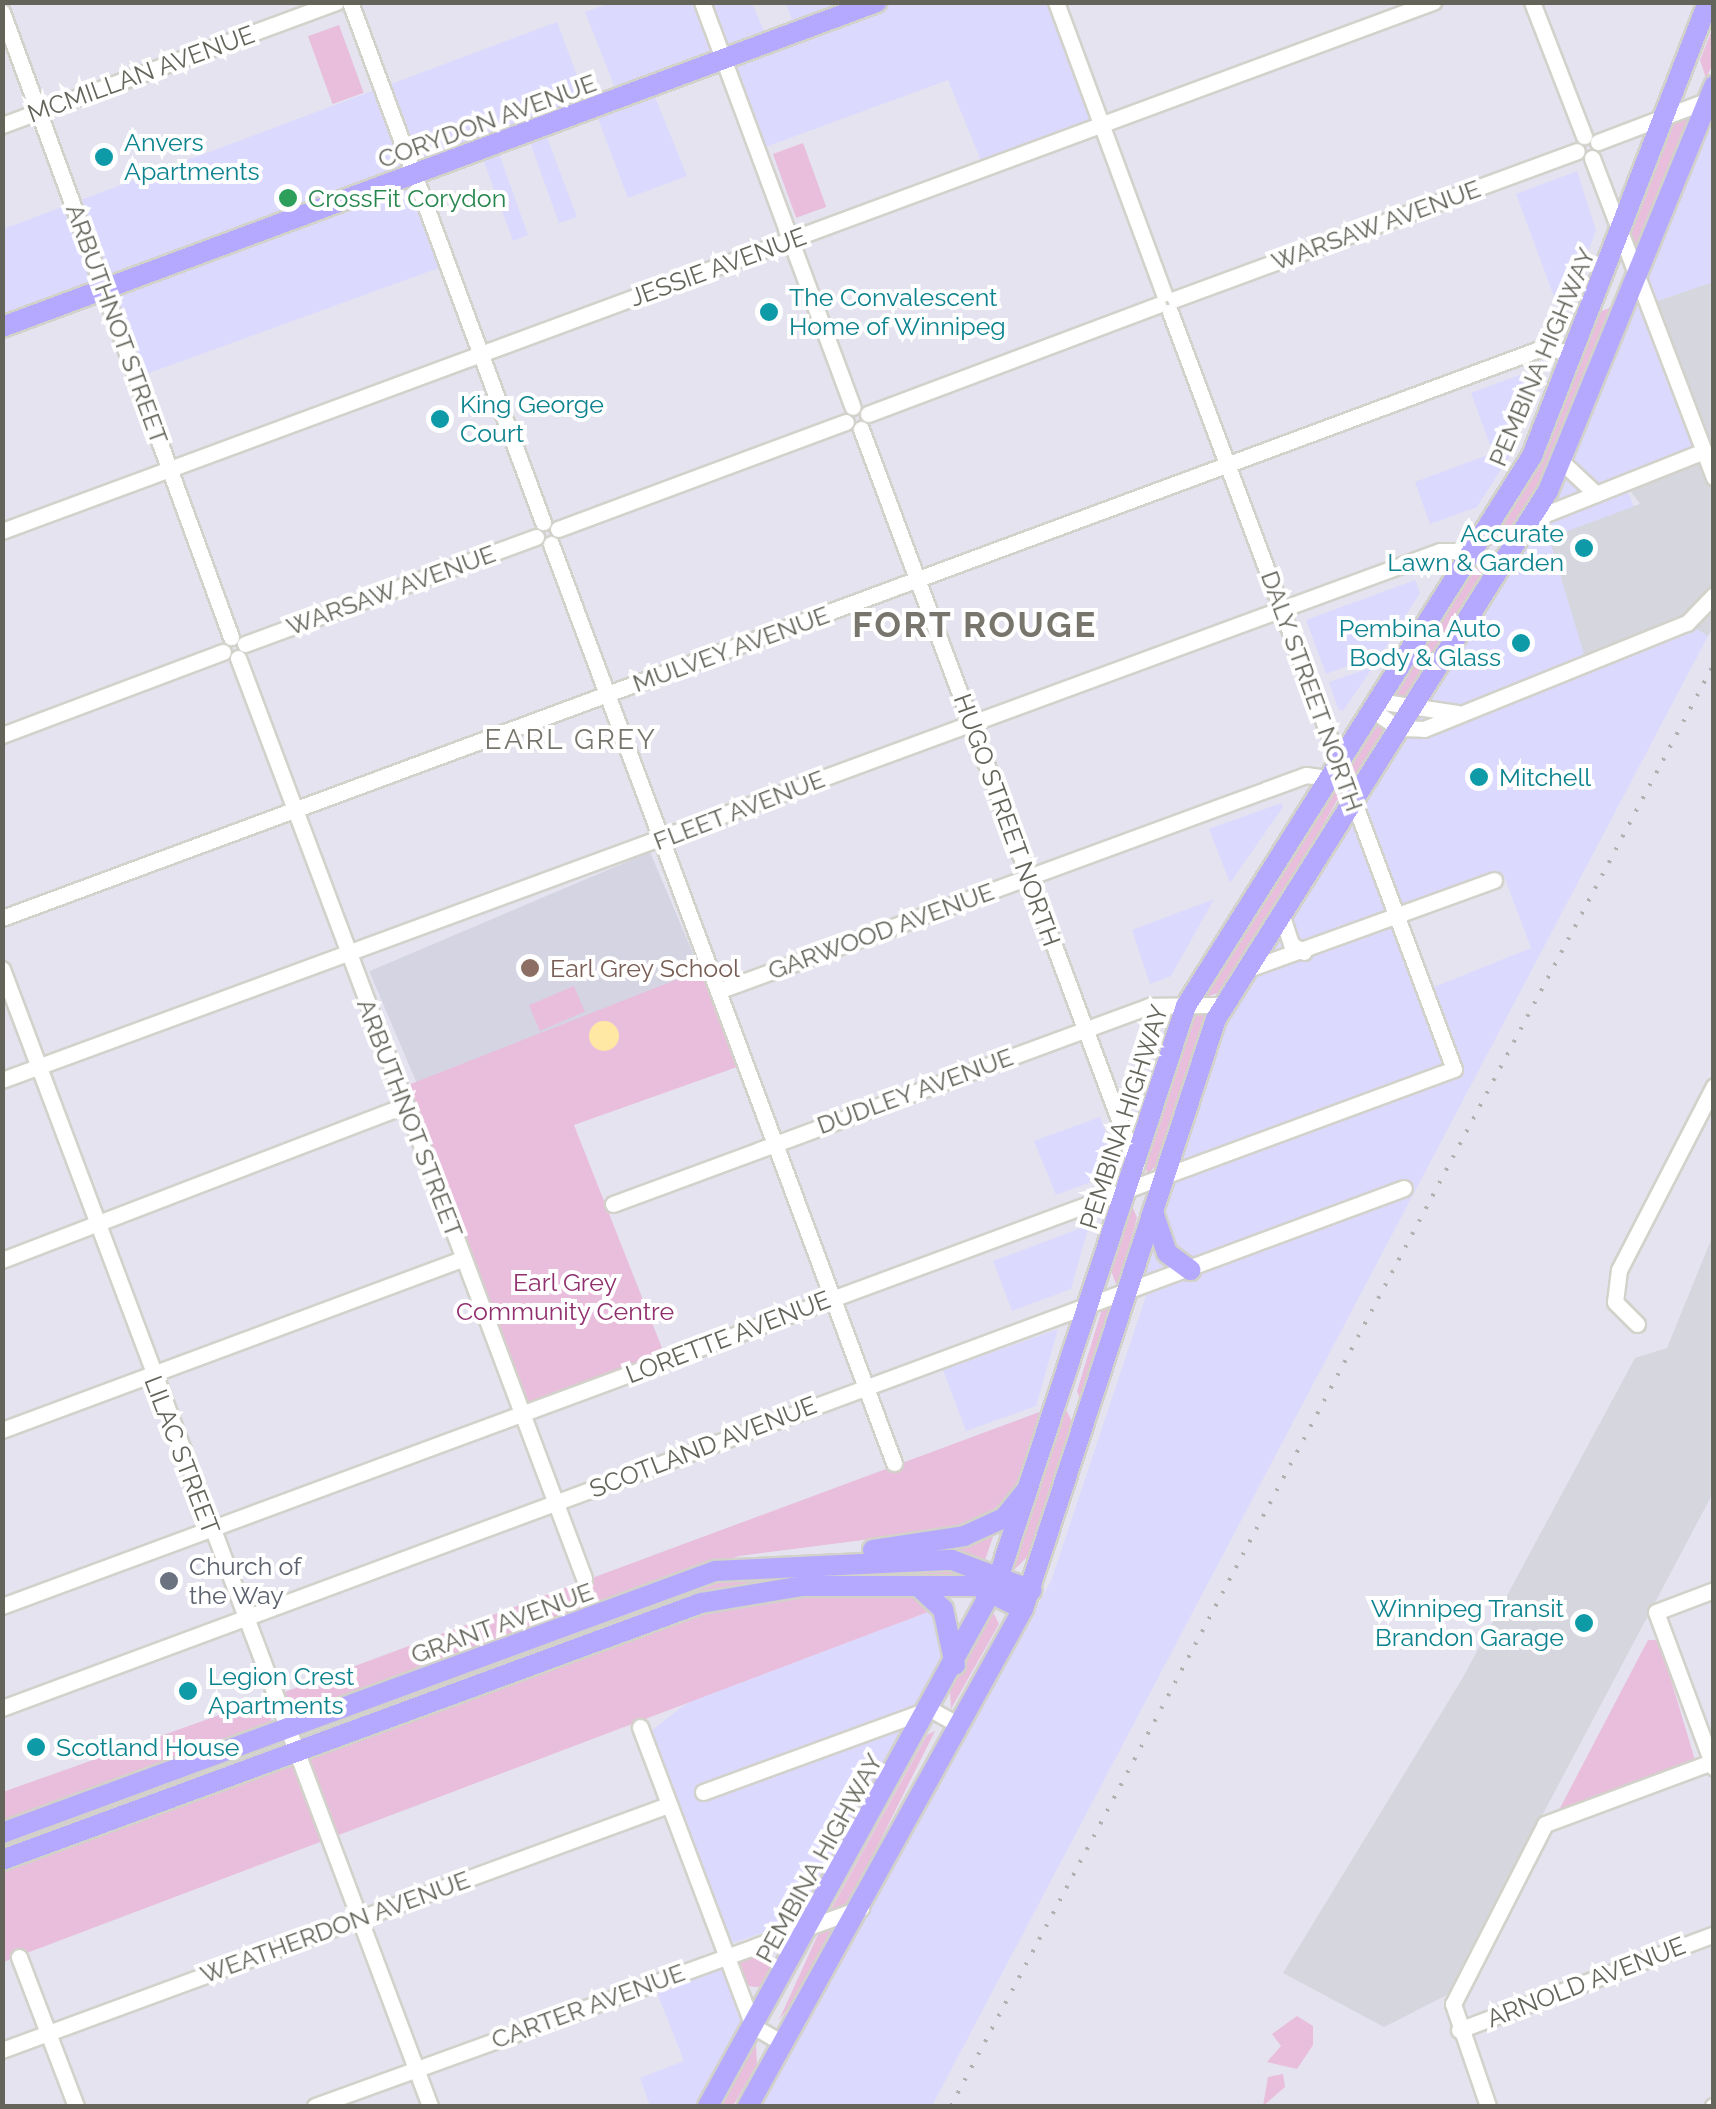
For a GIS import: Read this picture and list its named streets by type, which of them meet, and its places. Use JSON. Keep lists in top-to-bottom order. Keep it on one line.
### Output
{"streets":{"main road":["CORYDON AVENUE","PEMBINA HIGHWAY","GRANT AVENUE"],"street":["MCMILLAN AVENUE","WARSAW AVENUE","JESSIE AVENUE","ARBUTHNOT STREET","MULVEY AVENUE","DALY STREET NORTH","FLEET AVENUE","HUGO STREET NORTH","GARWOOD AVENUE","DUDLEY AVENUE","LORETTE AVENUE","SCOTLAND AVENUE","LILAC STREET","WEATHERDON AVENUE","ARNOLD AVENUE","CARTER AVENUE"]},"crossings":[["MCMILLAN AVENUE","ARBUTHNOT STREET"],["CORYDON AVENUE","ARBUTHNOT STREET"],["CORYDON AVENUE","HUGO STREET NORTH"],["WARSAW AVENUE","ARBUTHNOT STREET"],["WARSAW AVENUE","PEMBINA HIGHWAY"],["WARSAW AVENUE","DALY STREET NORTH"],["WARSAW AVENUE","HUGO STREET NORTH"],["JESSIE AVENUE","ARBUTHNOT STREET"],["JESSIE AVENUE","DALY STREET NORTH"],["JESSIE AVENUE","HUGO STREET NORTH"],["ARBUTHNOT STREET","MULVEY AVENUE"],["ARBUTHNOT STREET","FLEET AVENUE"],["ARBUTHNOT STREET","LORETTE AVENUE"],["ARBUTHNOT STREET","SCOTLAND AVENUE"],["PEMBINA HIGHWAY","MULVEY AVENUE"],["PEMBINA HIGHWAY","DALY STREET NORTH"],["PEMBINA HIGHWAY","FLEET AVENUE"],["PEMBINA HIGHWAY","HUGO STREET NORTH"],["PEMBINA HIGHWAY","GARWOOD AVENUE"],["PEMBINA HIGHWAY","DUDLEY AVENUE"],["PEMBINA HIGHWAY","LORETTE AVENUE"],["PEMBINA HIGHWAY","SCOTLAND AVENUE"],["PEMBINA HIGHWAY","GRANT AVENUE"],["PEMBINA HIGHWAY","CARTER AVENUE"],["MULVEY AVENUE","DALY STREET NORTH"],["MULVEY AVENUE","HUGO STREET NORTH"],["DALY STREET NORTH","FLEET AVENUE"],["DALY STREET NORTH","LORETTE AVENUE"],["FLEET AVENUE","HUGO STREET NORTH"],["FLEET AVENUE","LILAC STREET"],["HUGO STREET NORTH","GARWOOD AVENUE"],["HUGO STREET NORTH","DUDLEY AVENUE"],["LORETTE AVENUE","LILAC STREET"],["SCOTLAND AVENUE","LILAC STREET"],["LILAC STREET","GRANT AVENUE"],["LILAC STREET","WEATHERDON AVENUE"],["LILAC STREET","CARTER AVENUE"]],"districts":["FORT ROUGE","EARL GREY"],"parks":["Earl Grey Community Centre"],"places":["Anvers Apartments","CrossFit Corydon","The Convalescent Home of Winnipeg","King George Court","Accurate Lawn & Garden","Pembina Auto Body & Glass","Mitchell","Earl Grey School","Church of the Way","Winnipeg Transit Brandon Garage","Legion Crest Apartments","Scotland House"]}
